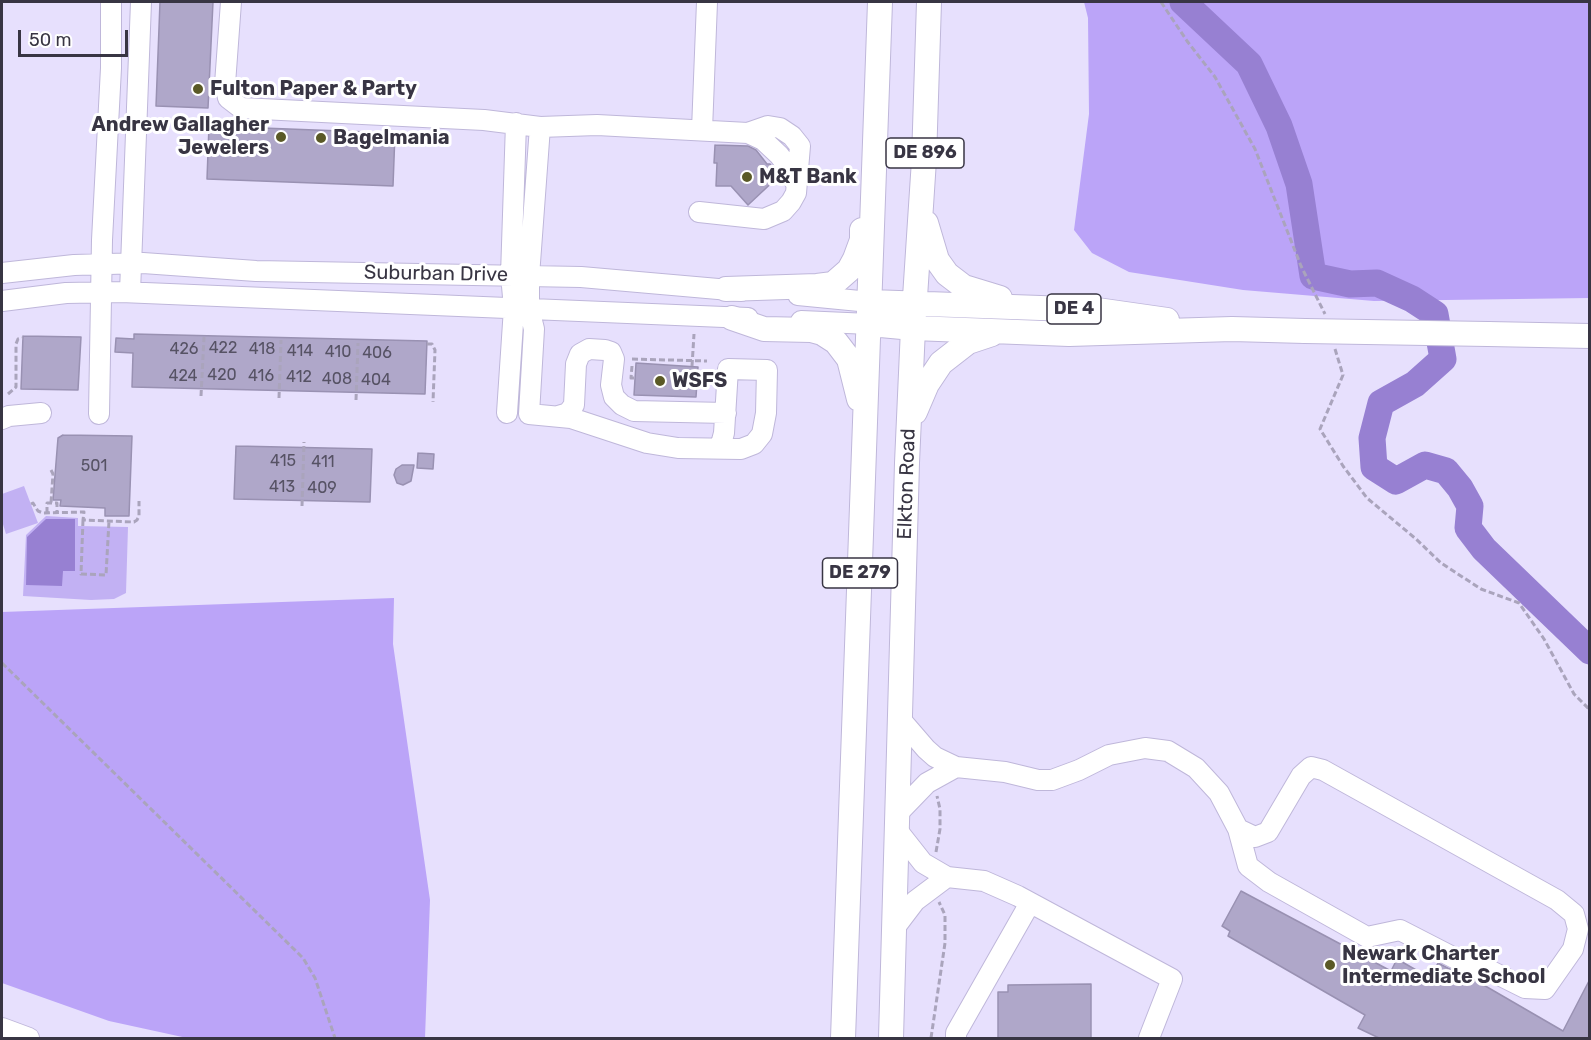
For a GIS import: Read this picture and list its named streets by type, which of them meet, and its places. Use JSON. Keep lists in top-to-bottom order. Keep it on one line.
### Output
{"streets":{"main road":["DE 896","DE 4","Elkton Road","DE 279"],"street":["Suburban Drive"]},"crossings":[["DE 896","Suburban Drive"],["DE 896","DE 4"],["DE 896","DE 279"],["Suburban Drive","DE 4"],["Suburban Drive","DE 279"],["DE 4","Elkton Road"],["DE 4","DE 279"]],"places":["Fulton Paper & Party","Andrew Gallagher Jewelers","Bagelmania","M&T Bank","WSFS","Newark Charter Intermediate School"],"house_numbers":["422","426","418","414","410","406","420","424","416","412","408","404","415","411","501","413","409"],"scale_bar":"50 m"}
